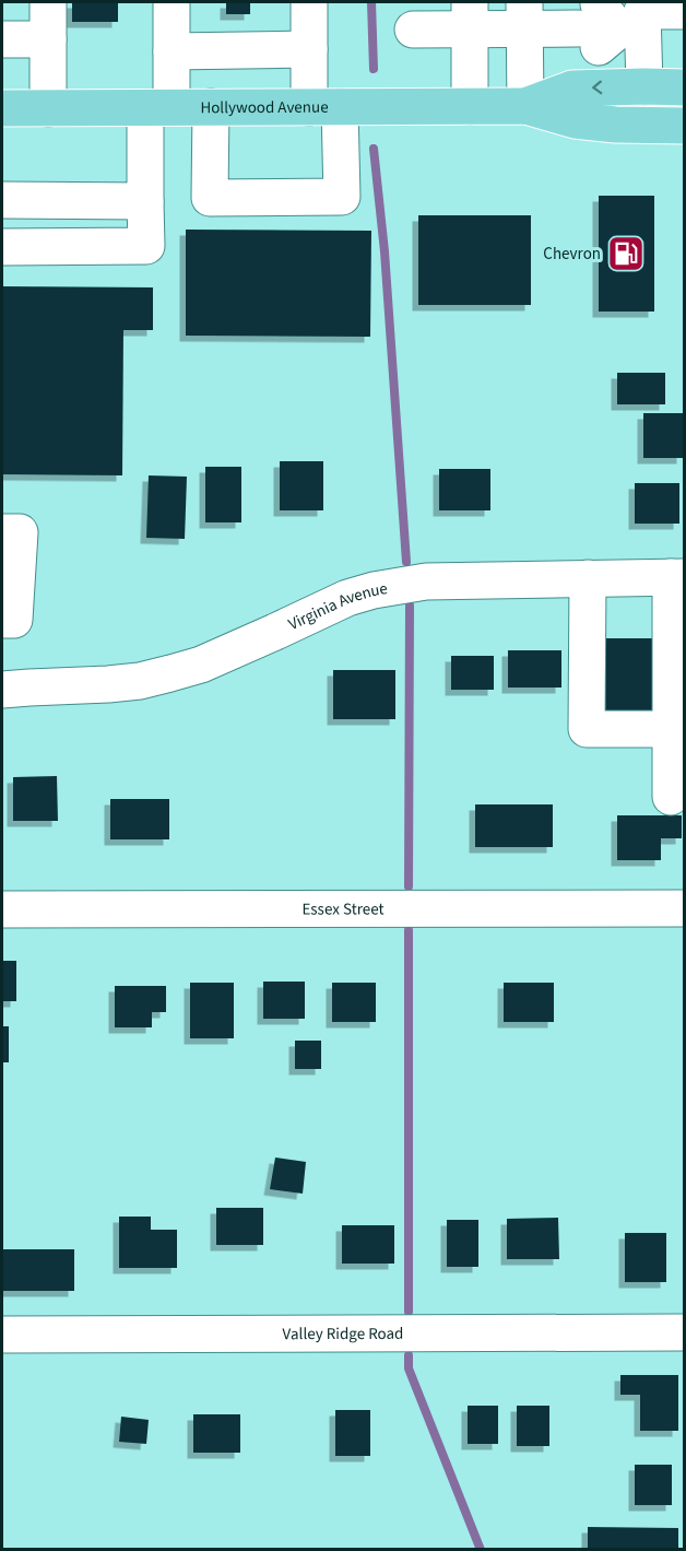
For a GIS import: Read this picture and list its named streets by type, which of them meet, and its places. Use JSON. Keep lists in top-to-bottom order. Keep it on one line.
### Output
{"streets":{"main road":["Hollywood Avenue"],"street":["Virginia Avenue","Essex Street","Valley Ridge Road"]},"places":{"fuel station":["Chevron"]}}
